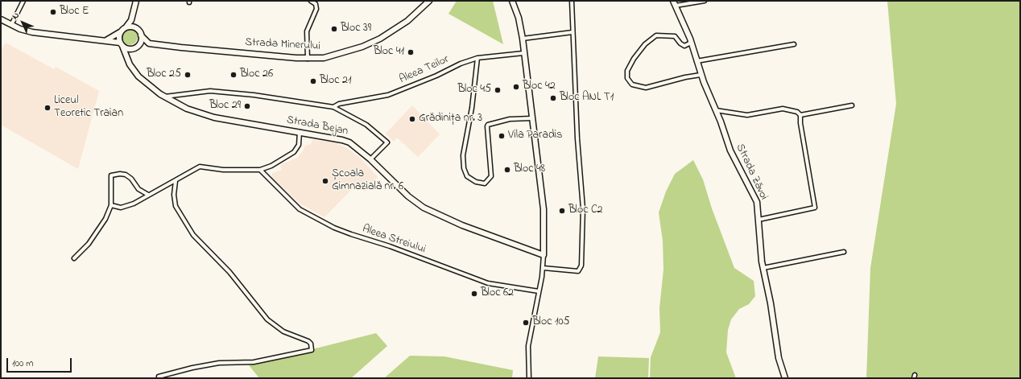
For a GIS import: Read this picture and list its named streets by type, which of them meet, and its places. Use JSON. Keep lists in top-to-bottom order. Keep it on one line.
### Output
{"streets":{"street":["Strada Minerului","Aleea Teilor","Strada Bejan","Strada Zăvoi","Aleea Streiului"]},"crossings":[["Aleea Teilor","Strada Bejan"]],"places":["Bloc E","Bloc 39","Bloc 41","Bloc 25","Bloc 26","Bloc 21","Bloc 42","Bloc 45","Bloc ANL T1","Bloc 29","Liceul Teoretic Traian","Grădinița nr. 3","Vila Paradis","Bloc 48","Școala Gimnazială nr. 6","Bloc C2","Bloc 62","Bloc 105"],"scale_bar":"100 m","north":"top left"}
